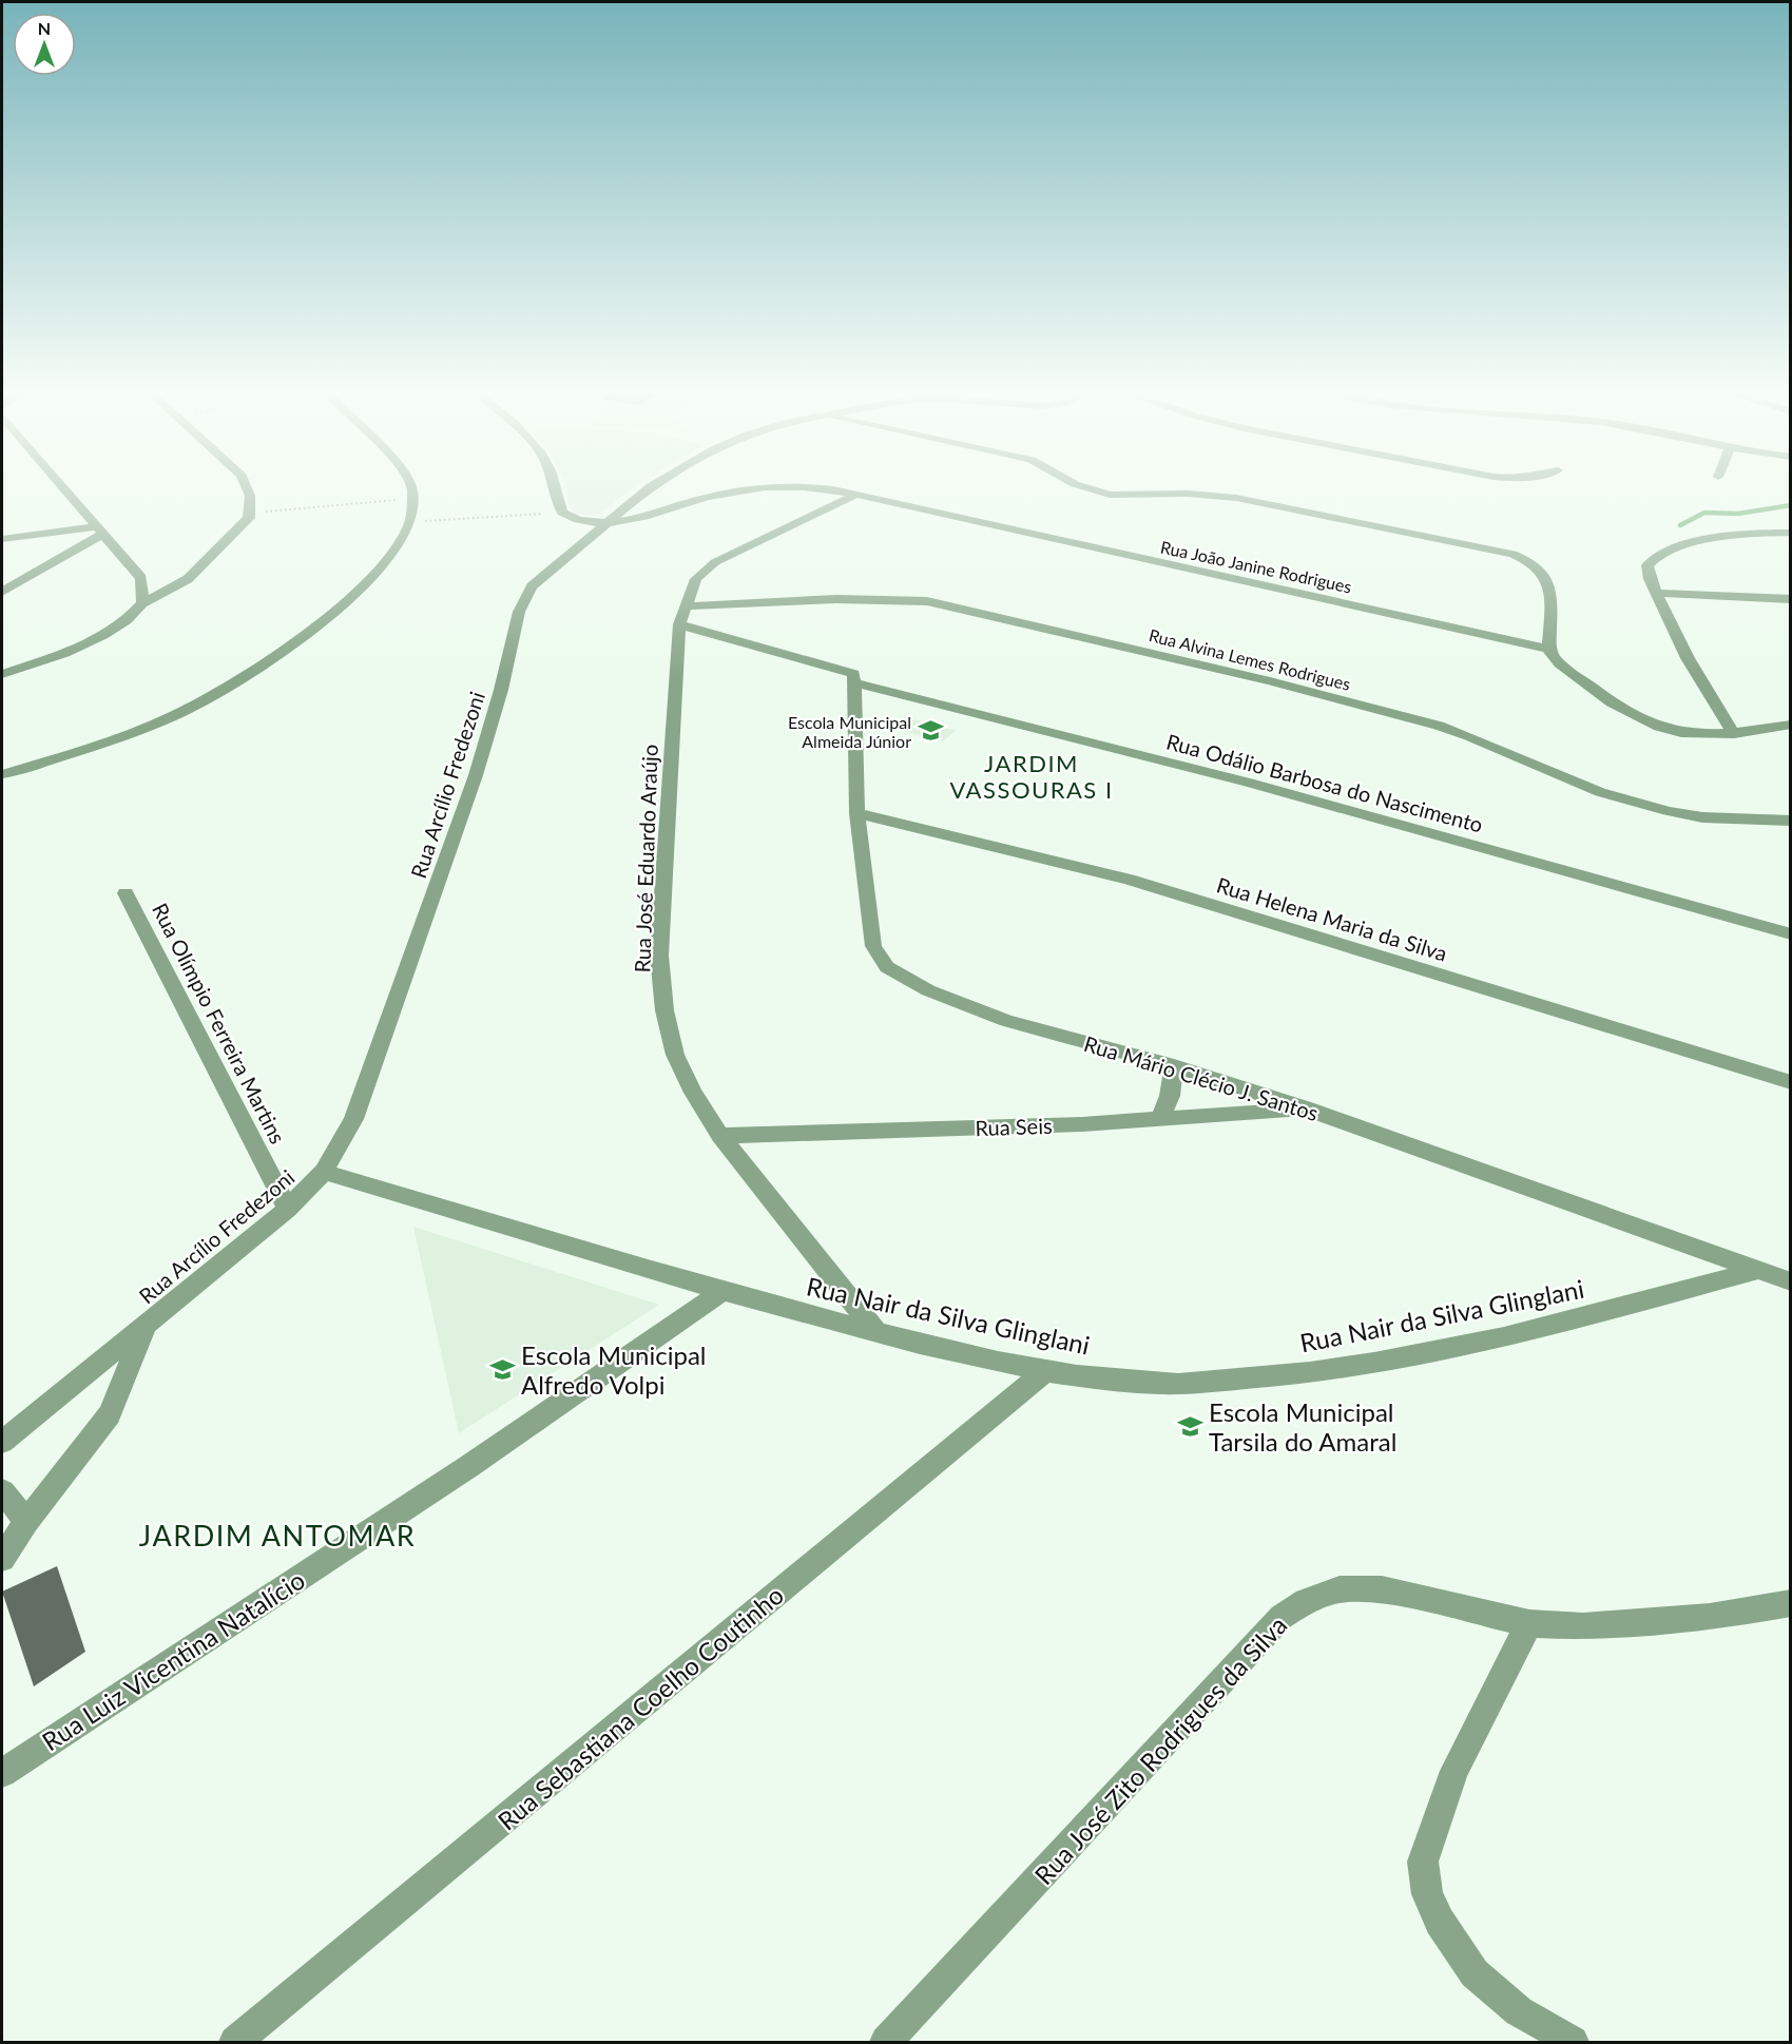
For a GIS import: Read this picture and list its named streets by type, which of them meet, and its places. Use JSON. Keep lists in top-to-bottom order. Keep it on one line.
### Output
{"streets":{"street":["Rua João Janine Rodrigues","Rua Alvina Lemes Rodrigues","Rua Odálio Barbosa do Nascimento","Rua Arcílio Fredezoni","Rua José Eduardo Araújo","Rua Helena Maria da Silva","Rua Olímpio Ferreira Martins","Rua Mário Clécio J. Santos","Rua Seis","Rua Nair da Silva Glinglani","Rua Luiz Vicentina Natalício","Rua Sebastiana Coelho Coutinho","Rua José Zito Rodrigues da Silva"]},"crossings":[["Rua João Janine Rodrigues","Rua Arcílio Fredezoni"],["Rua João Janine Rodrigues","Rua José Eduardo Araújo"],["Rua Alvina Lemes Rodrigues","Rua José Eduardo Araújo"],["Rua Odálio Barbosa do Nascimento","Rua José Eduardo Araújo"],["Rua Odálio Barbosa do Nascimento","Rua Mário Clécio J. Santos"],["Rua Arcílio Fredezoni","Rua Olímpio Ferreira Martins"],["Rua Arcílio Fredezoni","Rua Nair da Silva Glinglani"],["Rua José Eduardo Araújo","Rua Seis"],["Rua José Eduardo Araújo","Rua Nair da Silva Glinglani"],["Rua Helena Maria da Silva","Rua Mário Clécio J. Santos"],["Rua Mário Clécio J. Santos","Rua Seis"],["Rua Mário Clécio J. Santos","Rua Nair da Silva Glinglani"],["Rua Nair da Silva Glinglani","Rua Luiz Vicentina Natalício"],["Rua Nair da Silva Glinglani","Rua Sebastiana Coelho Coutinho"]],"districts":["JARDIM VASSOURAS I","JARDIM ANTOMAR"],"places":{"school or university":["Escola Municipal Almeida Júnior","Escola Municipal Alfredo Volpi","Escola Municipal Tarsila do Amaral"]},"north":"top"}
